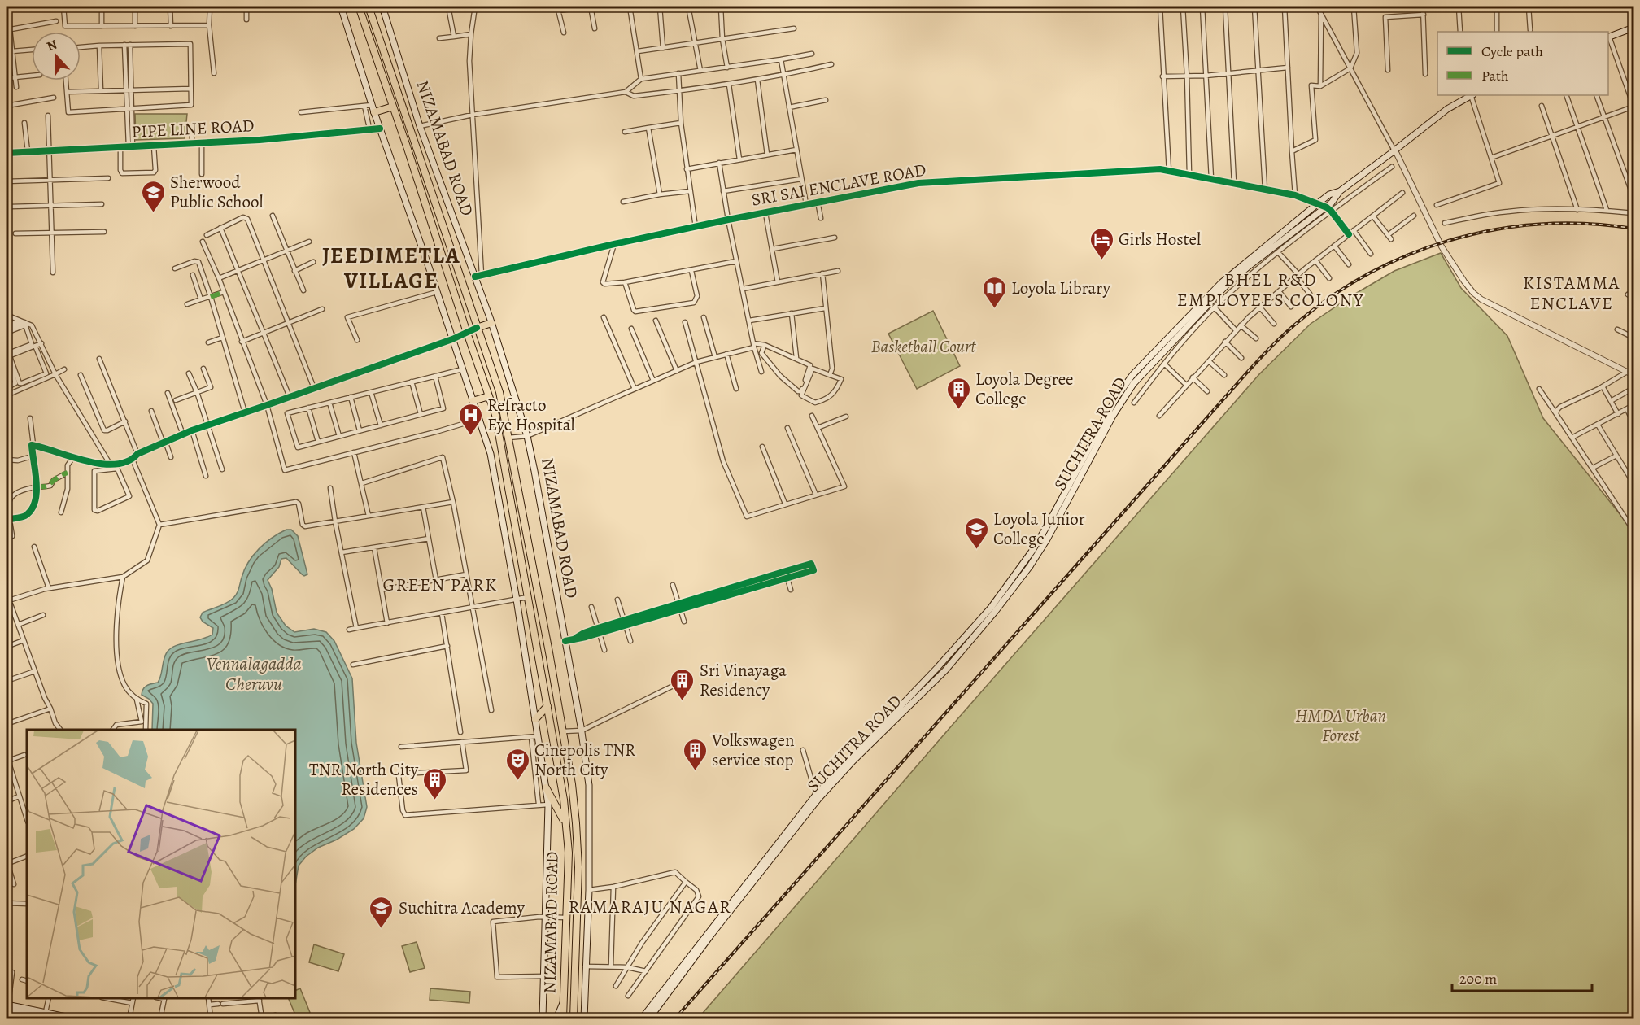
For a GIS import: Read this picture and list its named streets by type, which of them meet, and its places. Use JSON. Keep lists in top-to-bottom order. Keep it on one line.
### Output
{"streets":{"highway":["NIZAMABAD ROAD"],"main road":["SUCHITRA ROAD"],"street":["PIPE LINE ROAD","SRI SAI ENCLAVE ROAD"]},"crossings":[["PIPE LINE ROAD","NIZAMABAD ROAD"],["NIZAMABAD ROAD","SRI SAI ENCLAVE ROAD"],["SRI SAI ENCLAVE ROAD","SUCHITRA ROAD"]],"districts":["JEEDIMETLA VILLAGE","BHEL R&D EMPLOYEES COLONY","KISTAMMA ENCLAVE","GREEN PARK","RAMARAJU NAGAR"],"water":["Vennalagadda Cheruvu"],"parks":["Basketball Court","HMDA Urban Forest"],"places":{"school or university":["Sherwood Public School","Loyola Junior College","Suchitra Academy"],"hotel":["Girls Hostel"],"library":["Loyola Library"],"building":["Loyola Degree College","Sri Vinayaga Residency","Volkswagen service stop","TNR North City Residences"],"hospital":["Refracto Eye Hospital"],"theatre":["Cinepolis TNR North City"]},"legend":["Cycle path","Path"],"scale_bar":"200 m","north":"top"}
